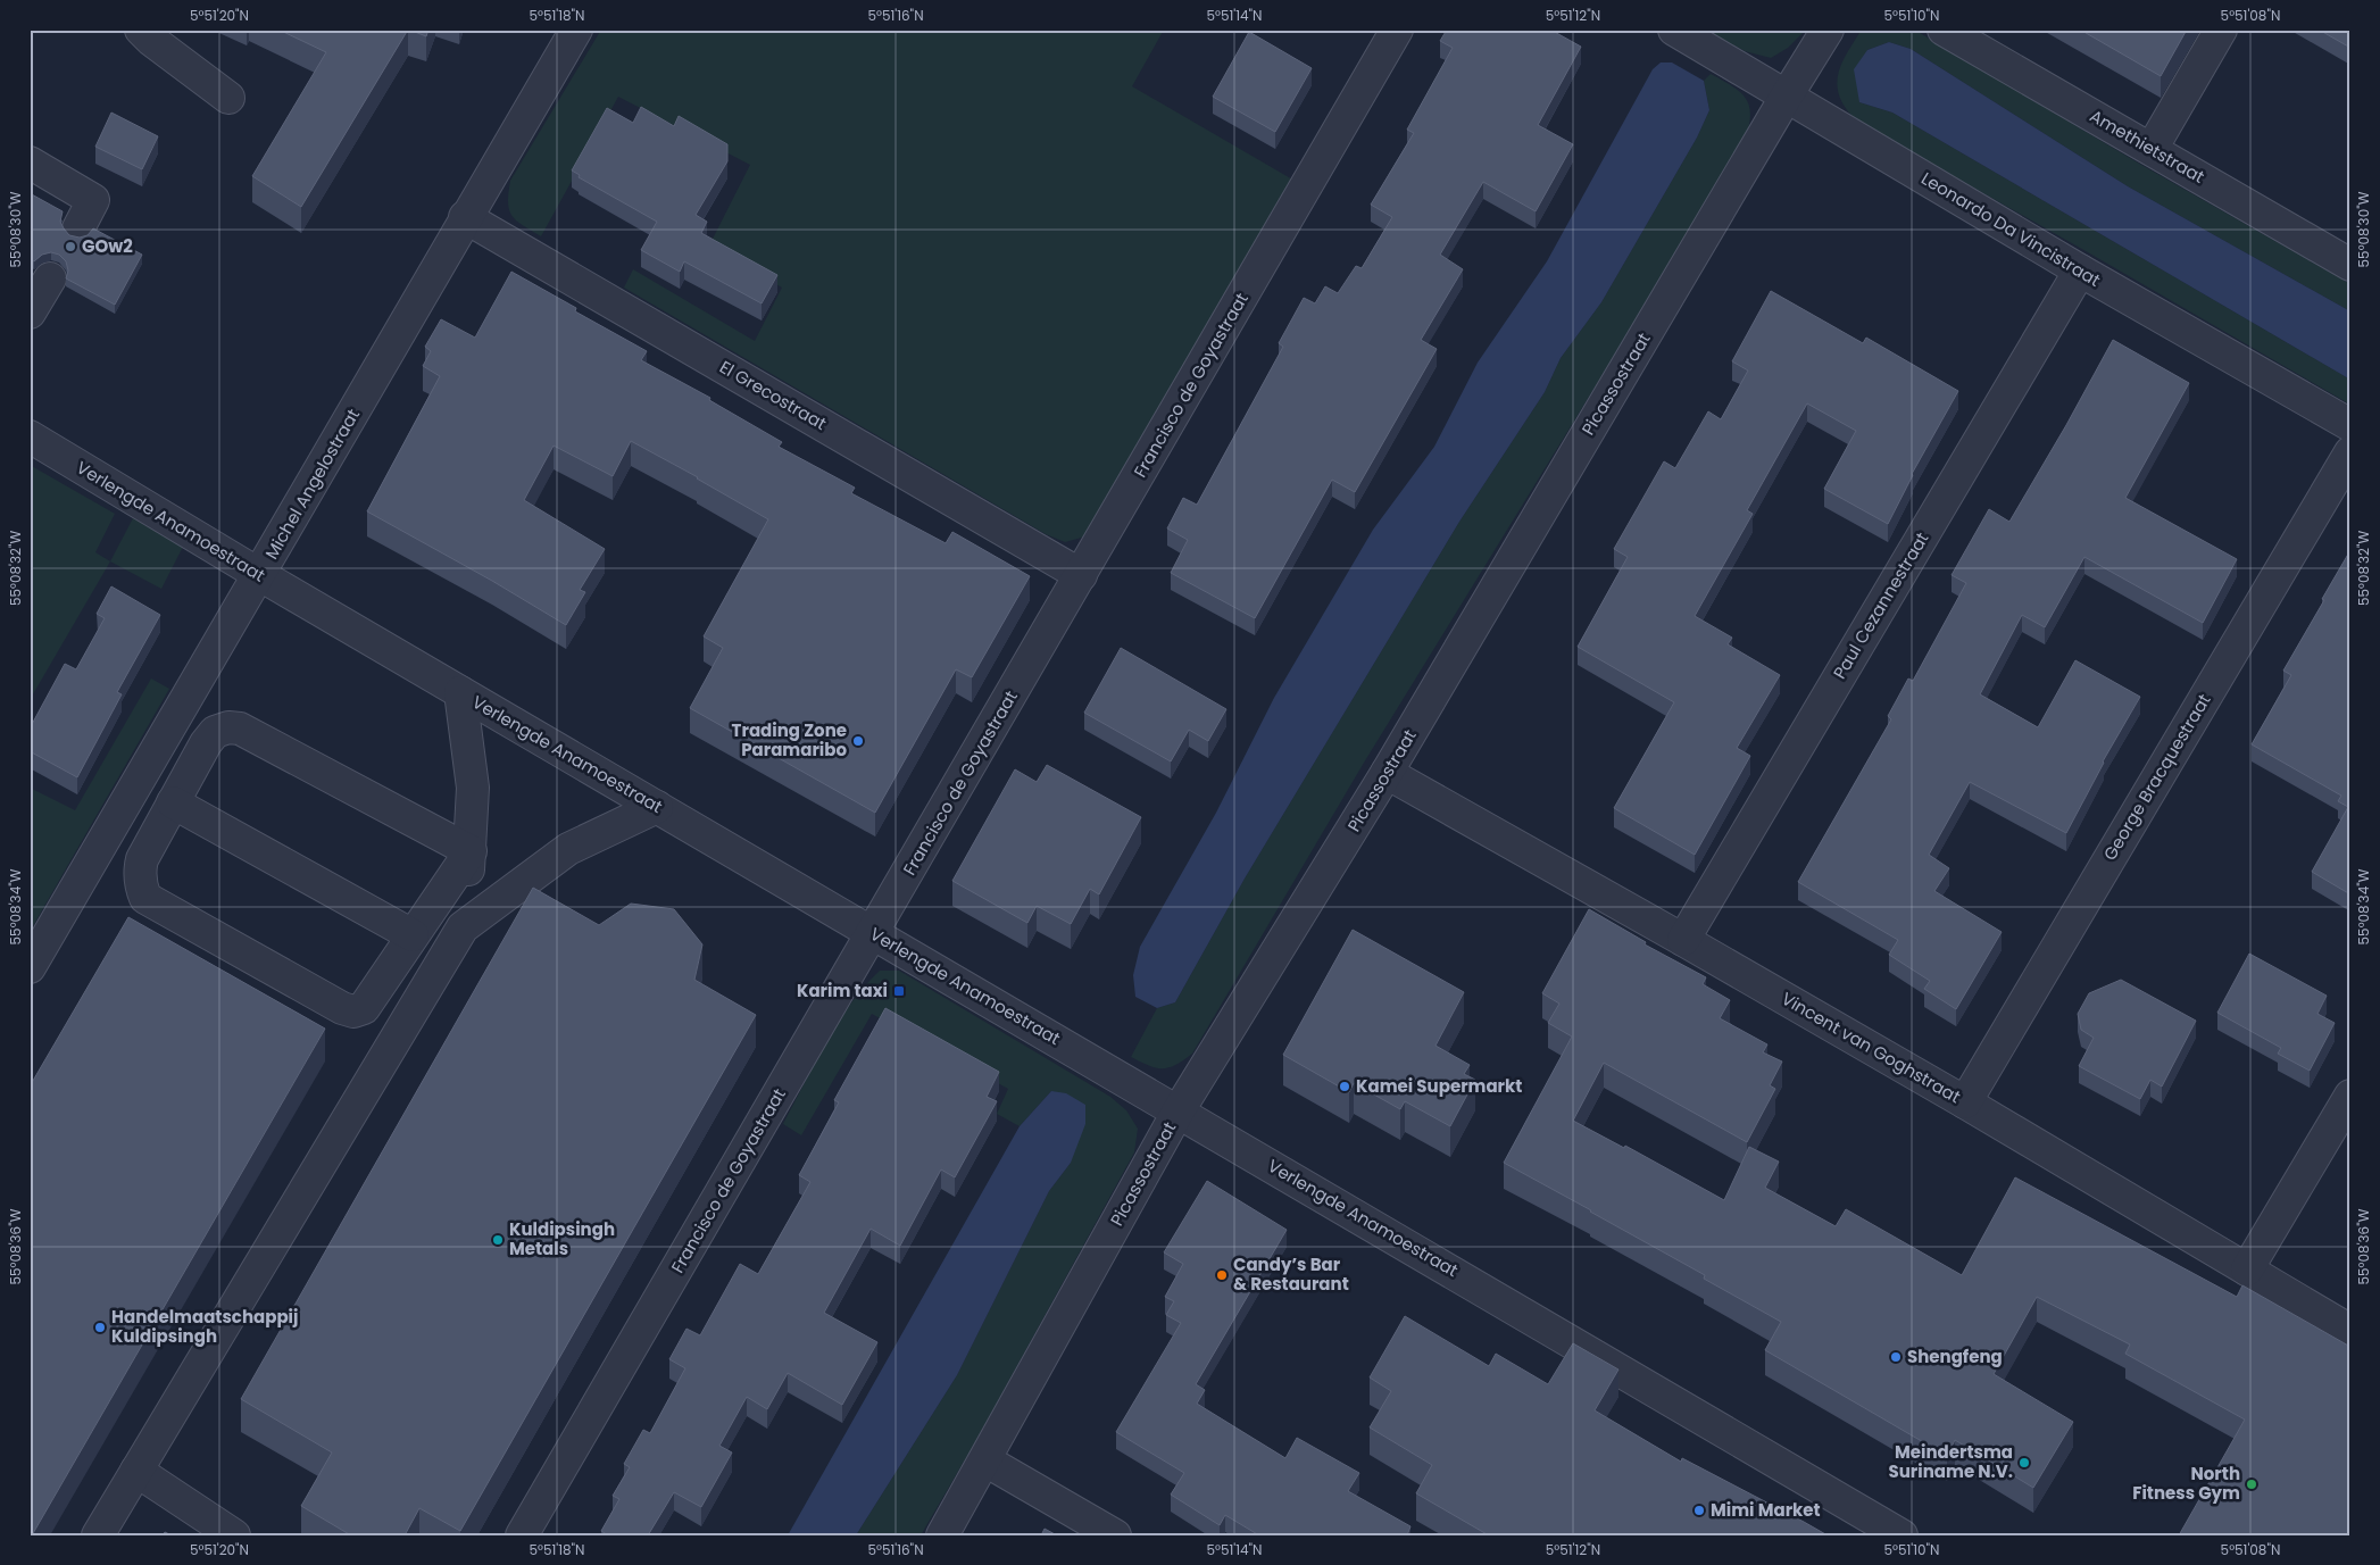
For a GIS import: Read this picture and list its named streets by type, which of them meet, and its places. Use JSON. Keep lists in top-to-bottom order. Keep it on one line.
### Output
{"streets":{"street":["Amethietstraat","Leonardo Da Vincistraat","Picassostraat","Francisco de Goyastraat","El Grecostraat","Michel Angelostraat","Verlengde Anamoestraat","Paul Cezannestraat","George Bracquestraat","Vincent van Goghstraat"]},"crossings":[["Leonardo Da Vincistraat","Picassostraat"],["Leonardo Da Vincistraat","Paul Cezannestraat"],["Picassostraat","Verlengde Anamoestraat"],["Picassostraat","Vincent van Goghstraat"],["Francisco de Goyastraat","El Grecostraat"],["Francisco de Goyastraat","Verlengde Anamoestraat"],["El Grecostraat","Michel Angelostraat"],["Michel Angelostraat","Verlengde Anamoestraat"],["Paul Cezannestraat","Vincent van Goghstraat"],["George Bracquestraat","Vincent van Goghstraat"]],"places":{"other":["GOw2","Trading Zone Paramaribo","Kamei Supermarkt","Kuldipsingh Metals","Candy’s Bar & Restaurant","Handelmaatschappij Kuldipsingh","Shengfeng","Meindertsma Suriname N.V.","North Fitness Gym","Mimi Market"],"transit":["Karim taxi"]},"coordinates":["5°51'20\"N","5°51'18\"N","5°51'16\"N","5°51'14\"N","5°51'12\"N","5°51'10\"N","5°51'08\"N","55°08'30\"W","55°08'32\"W","55°08'34\"W","55°08'36\"W"]}
